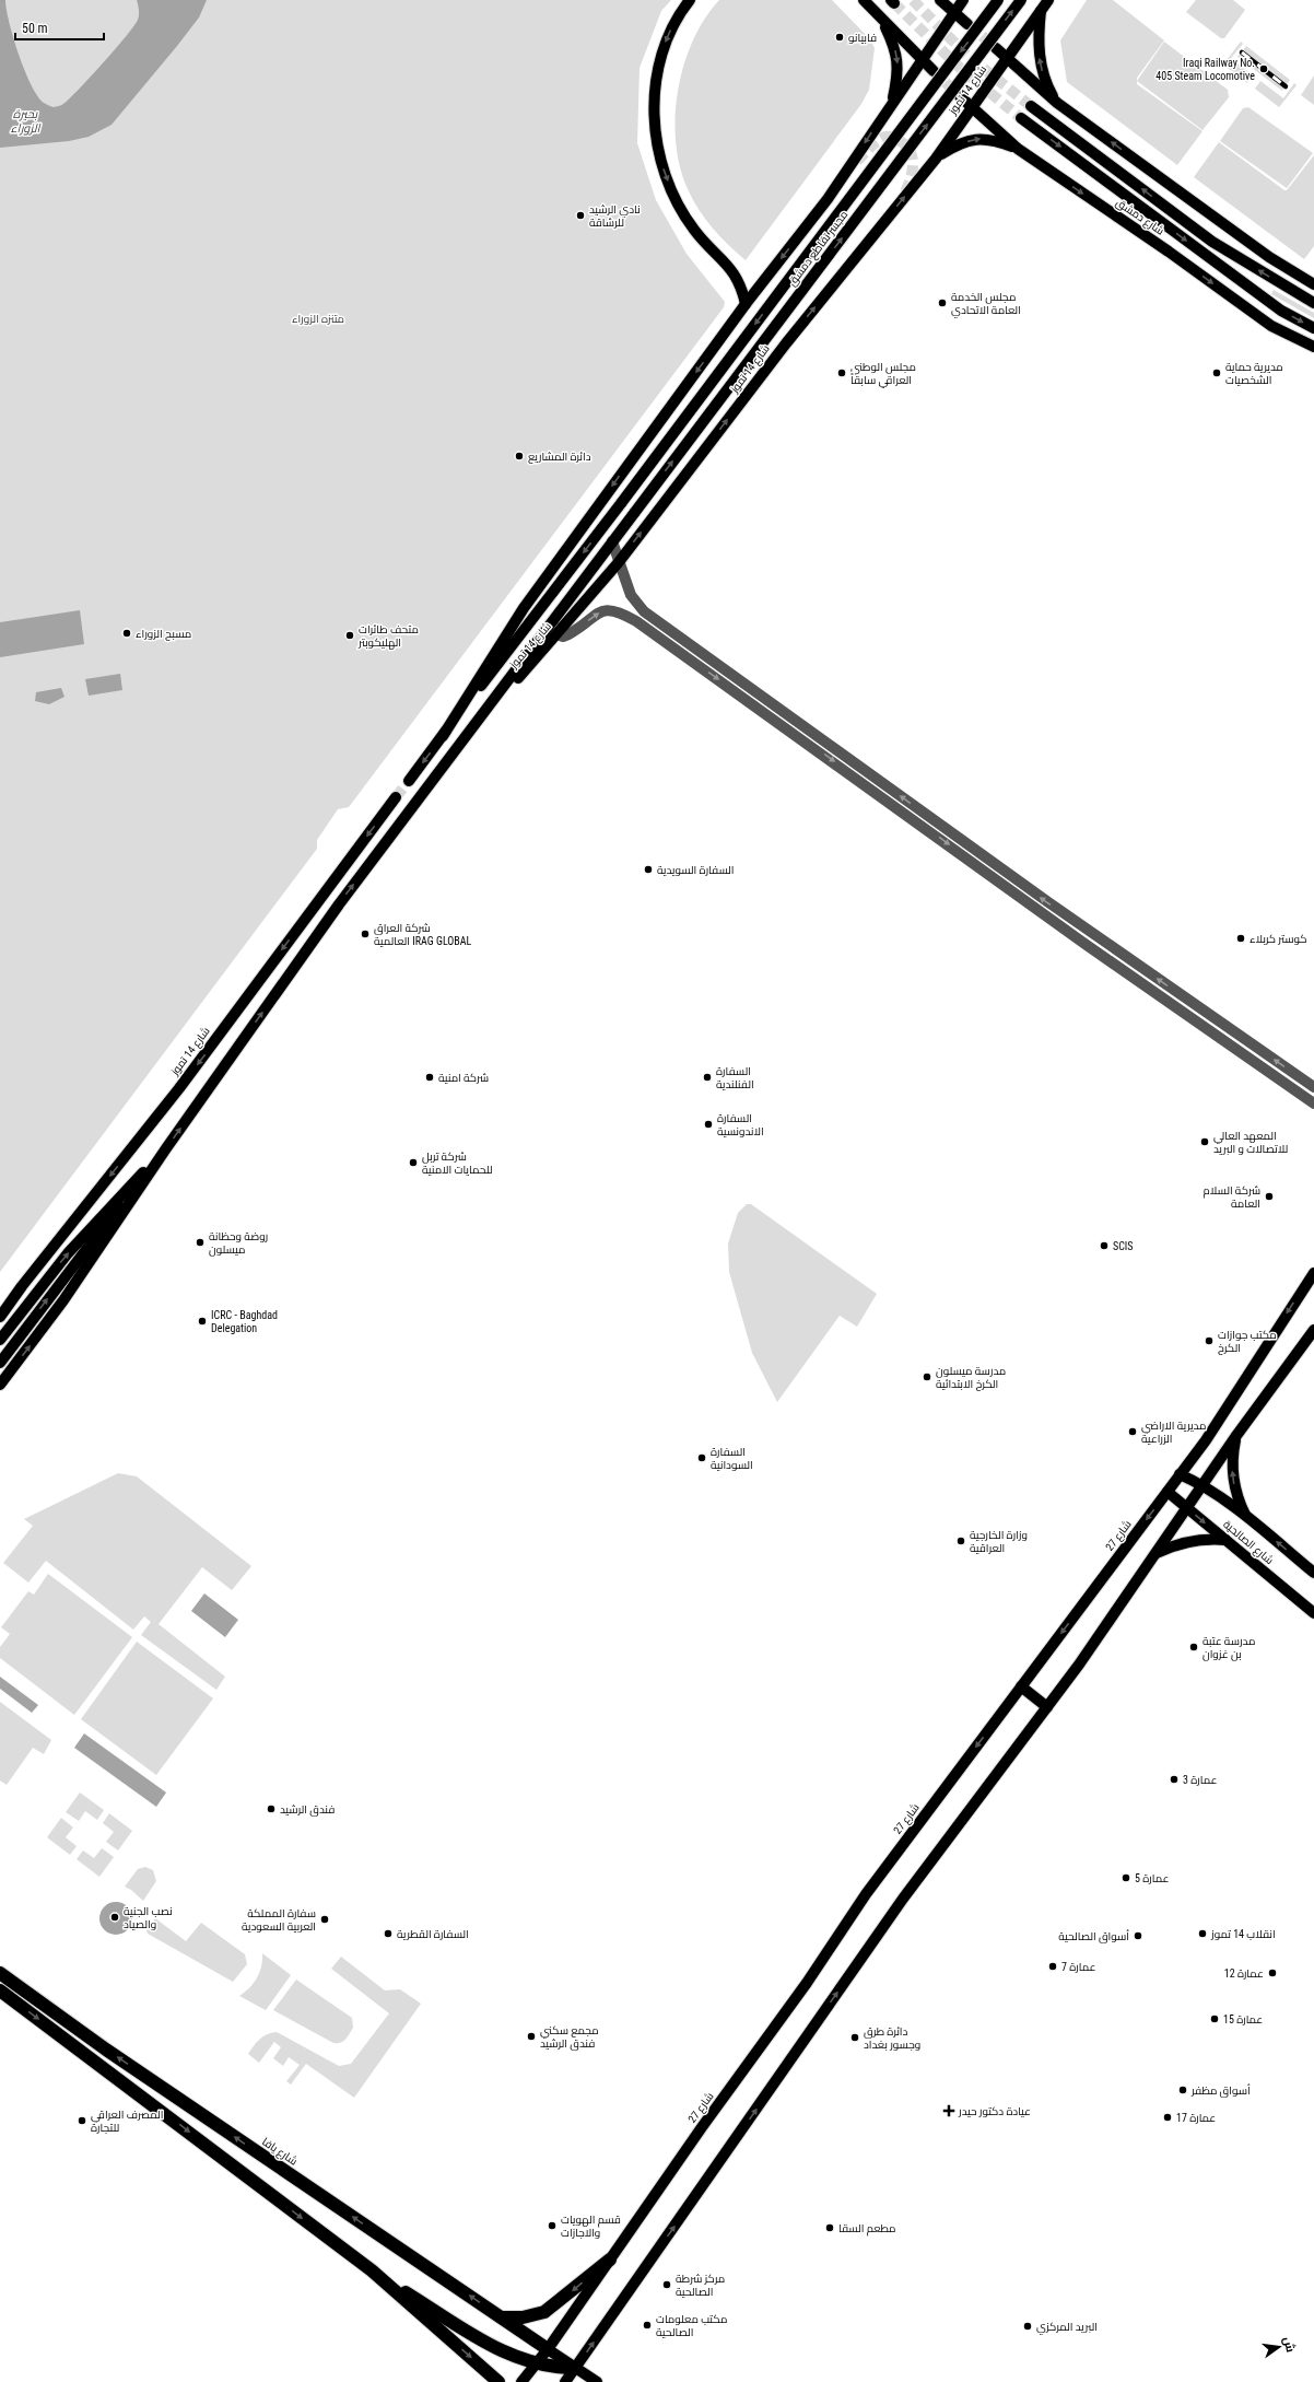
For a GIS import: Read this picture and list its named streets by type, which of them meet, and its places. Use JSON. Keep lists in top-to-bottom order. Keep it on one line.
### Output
{"streets":{"highway":["شارع يافا"],"main road":["شارع 14 تموز","شارع دمشق","مجسر تقاطع دمشق","شارع 27","شارع الصالحية"]},"crossings":[["شارع 14 تموز","شارع دمشق"],["شارع 14 تموز","مجسر تقاطع دمشق"],["شارع 27","شارع الصالحية"],["شارع 27","شارع يافا"]],"water":["بحيرة الزوراء"],"parks":["متنزه الزوراء"],"places":{"other":["فابيانو","Iraqi Railway No. 405 Steam Locomotive","نادي الرشيد للرشاقة","مجلس الخدمة العامة الاتحادي","مجلس الوطني العراقي سابقاً","مديرية حماية الشخصيات","دائرة المشاريع","مسبح الزوراء","متحف طائرات الهليكوبتر","السفارة السويدية","شركة العراق العالمية IRAG GLOBAL","كوستر كربلاء","شركة امنية","السفارة الفنلندية","السفارة الاندونسية","المعهد العالي للاتصالات و البريد","شركة تربل للحمايات الامنية","شركة السلام العامة","روضة وحظانة ميسلون","SCIS","ICRC - Baghdad Delegation","مكتب جوازات الكرخ","مدرسة ميسلون الكرخ الابتدائية","مديرية الاراضي الزراعية","السفارة السودانية","وزارة الخارجية العراقية","مدرسة عتبة بن غزوان","عمارة 3","فندق الرشيد","عمارة 5","نصب الجنية والصياد","سفارة المملكة العربية السعودية","السفارة القطرية","انقلاب 14 تموز","أسواق الصالحية","عمارة 7","عمارة 12","عمارة 15","مجمع سكني فندق الرشيد","دائرة طرق وجسور بغداد","أسواق مظفر","عمارة 17","المصرف العراقي للتجارة","قسم الهويات والاجازات","مطعم السقا","مركز شرطة الصالحية","مكتب معلومات الصالحية","البريد المركزي"],"health":["عيادة دكتور حيدر"]},"scale_bar":"50 m","north":"right"}
